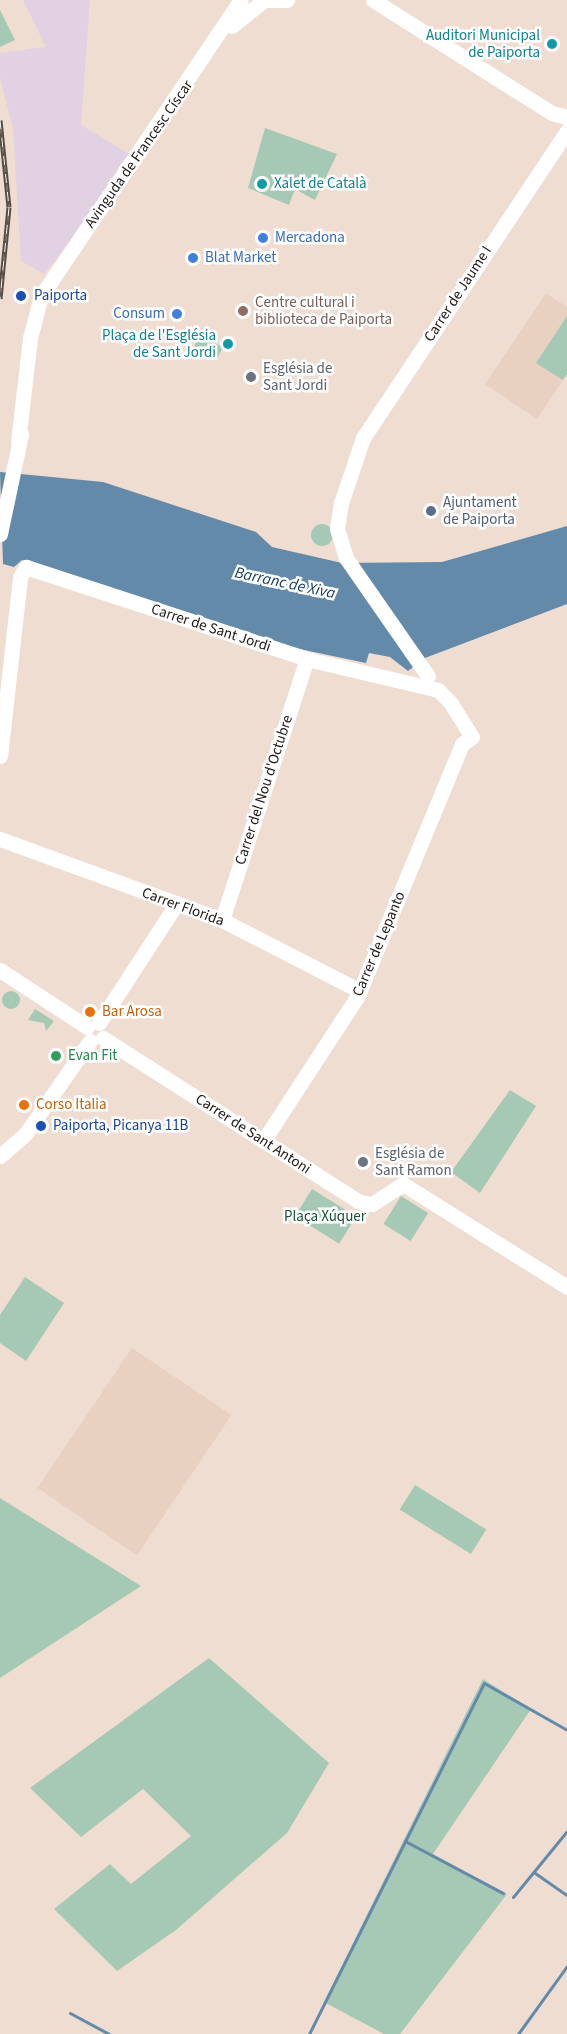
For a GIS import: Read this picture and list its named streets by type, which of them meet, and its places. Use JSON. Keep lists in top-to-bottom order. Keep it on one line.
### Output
{"streets":{"street":["Avinguda de Francesc Císcar","Carrer de Jaume I","Carrer de Sant Jordi","Carrer del Nou d'Octubre","Carrer Florida","Carrer de Lepanto","Carrer de Sant Antoni"]},"crossings":[["Carrer de Jaume I","Carrer de Sant Jordi"],["Carrer de Jaume I","Carrer de Lepanto"],["Carrer de Sant Jordi","Carrer del Nou d'Octubre"],["Carrer de Sant Jordi","Carrer de Lepanto"],["Carrer del Nou d'Octubre","Carrer Florida"],["Carrer Florida","Carrer de Lepanto"],["Carrer de Lepanto","Carrer de Sant Antoni"]],"water":["Barranc de Xiva"],"parks":["Plaça Xúquer"],"places":["Auditori Municipal de Paiporta","Xalet de Català","Mercadona","Blat Market","Paiporta","Centre cultural i biblioteca de Paiporta","Consum","Plaça de l'Església de Sant Jordi","Església de Sant Jordi","Ajuntament de Paiporta","Bar Arosa","Evan Fit","Corso Italia","Paiporta, Picanya 11B","Església de Sant Ramon"]}
